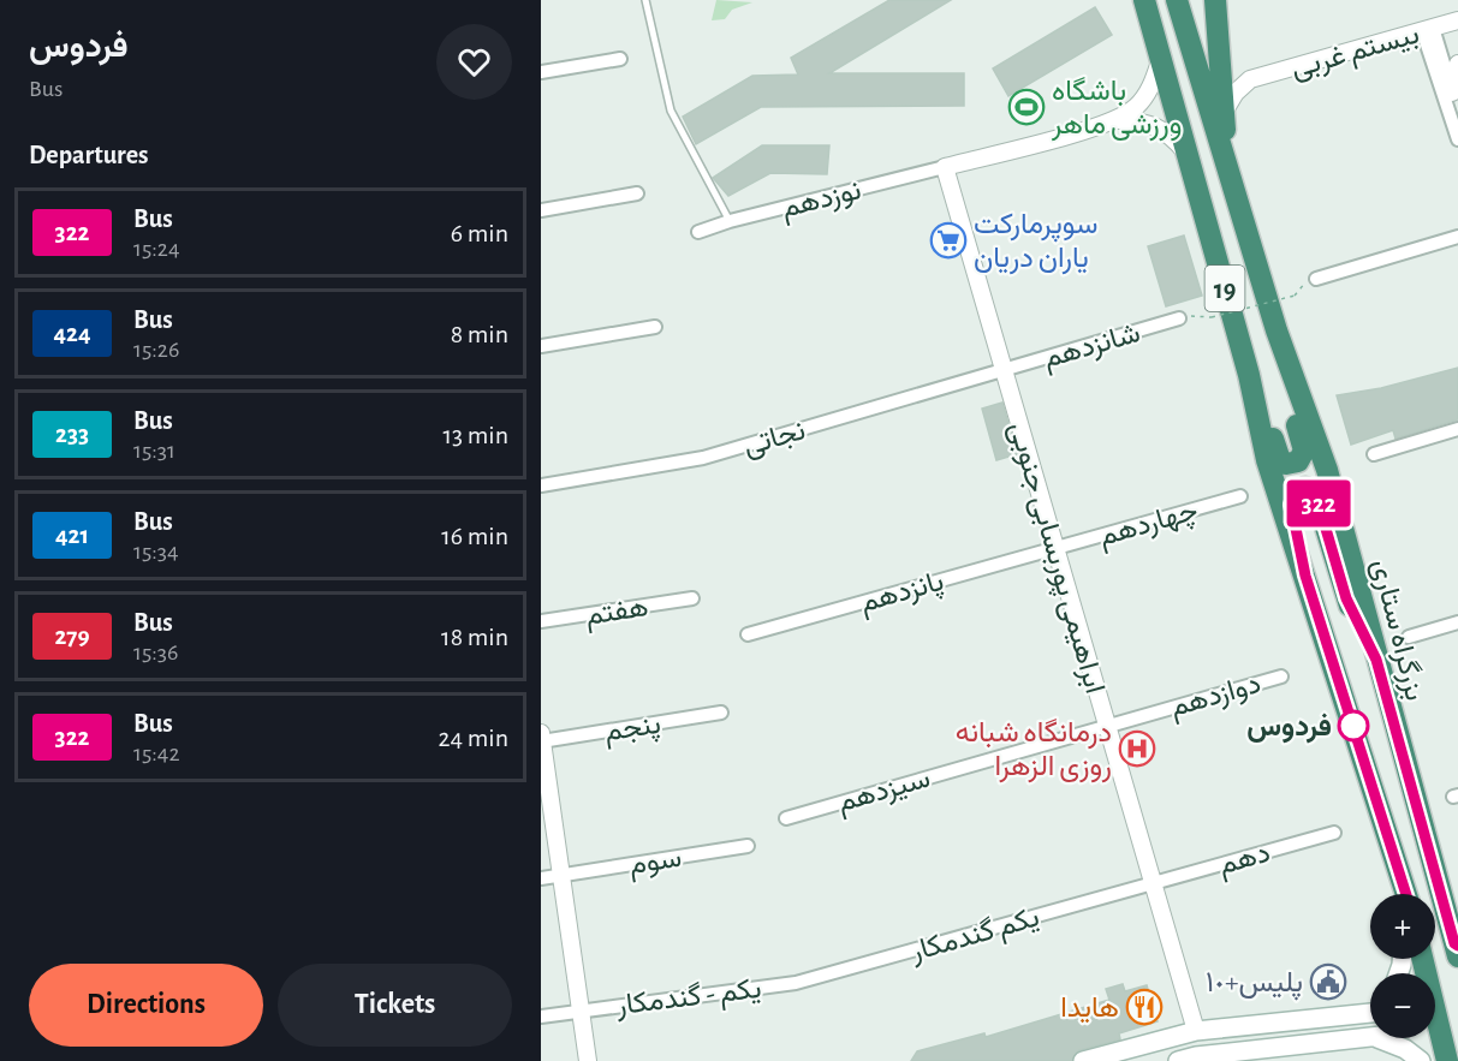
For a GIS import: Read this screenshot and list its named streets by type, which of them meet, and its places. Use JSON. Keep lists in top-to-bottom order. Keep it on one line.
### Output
{"streets":{"highway":["19","بزرگراه ستاری"],"street":["بیستم غربی","نوزدهم","شانزدهم","نجاتی","چهاردهم","ابراهیمی پوربسابی جنوبی","پانزدهم","هفتم","دوازدهم","پنجم","سیزدهم","دهم","سوم","یکم گندمکار","یکم - گندمکار"]},"crossings":[["نوزدهم","ابراهیمی پوربسابی جنوبی"],["شانزدهم","نجاتی"],["شانزدهم","ابراهیمی پوربسابی جنوبی"],["نجاتی","ابراهیمی پوربسابی جنوبی"],["چهاردهم","ابراهیمی پوربسابی جنوبی"],["چهاردهم","پانزدهم"],["ابراهیمی پوربسابی جنوبی","پانزدهم"],["ابراهیمی پوربسابی جنوبی","دوازدهم"],["ابراهیمی پوربسابی جنوبی","سیزدهم"],["ابراهیمی پوربسابی جنوبی","دهم"],["ابراهیمی پوربسابی جنوبی","یکم گندمکار"],["دوازدهم","سیزدهم"],["دهم","یکم گندمکار"],["یکم گندمکار","یکم - گندمکار"]],"places":{"sports":["باشگاه ورزشی ماهر"],"supermarket":["سوپرمارکت یاران دریان"],"other":["فردوس"],"hospital":["درمانگاه شبانه روزی الزهرا"],"public building":["پلیس+١٠"],"restaurant":["هایدا"]},"lines":["bus line 322"],"page":{"heading":[["فردوس","Bus"],"Departures"],"on_map":"322","list":[{"mark":"322","name":"Bus","note":"15:24","value":"6 min"},{"mark":"424","name":"Bus","note":"15:26","value":"8 min"},{"mark":"233","name":"Bus","note":"15:31","value":"13 min"},{"mark":"421","name":"Bus","note":"15:34","value":"16 min"},{"mark":"279","name":"Bus","note":"15:36","value":"18 min"},{"mark":"322","name":"Bus","note":"15:42","value":"24 min"}],"map_buttons":["+","−"],"buttons":["Directions","Tickets"]}}
